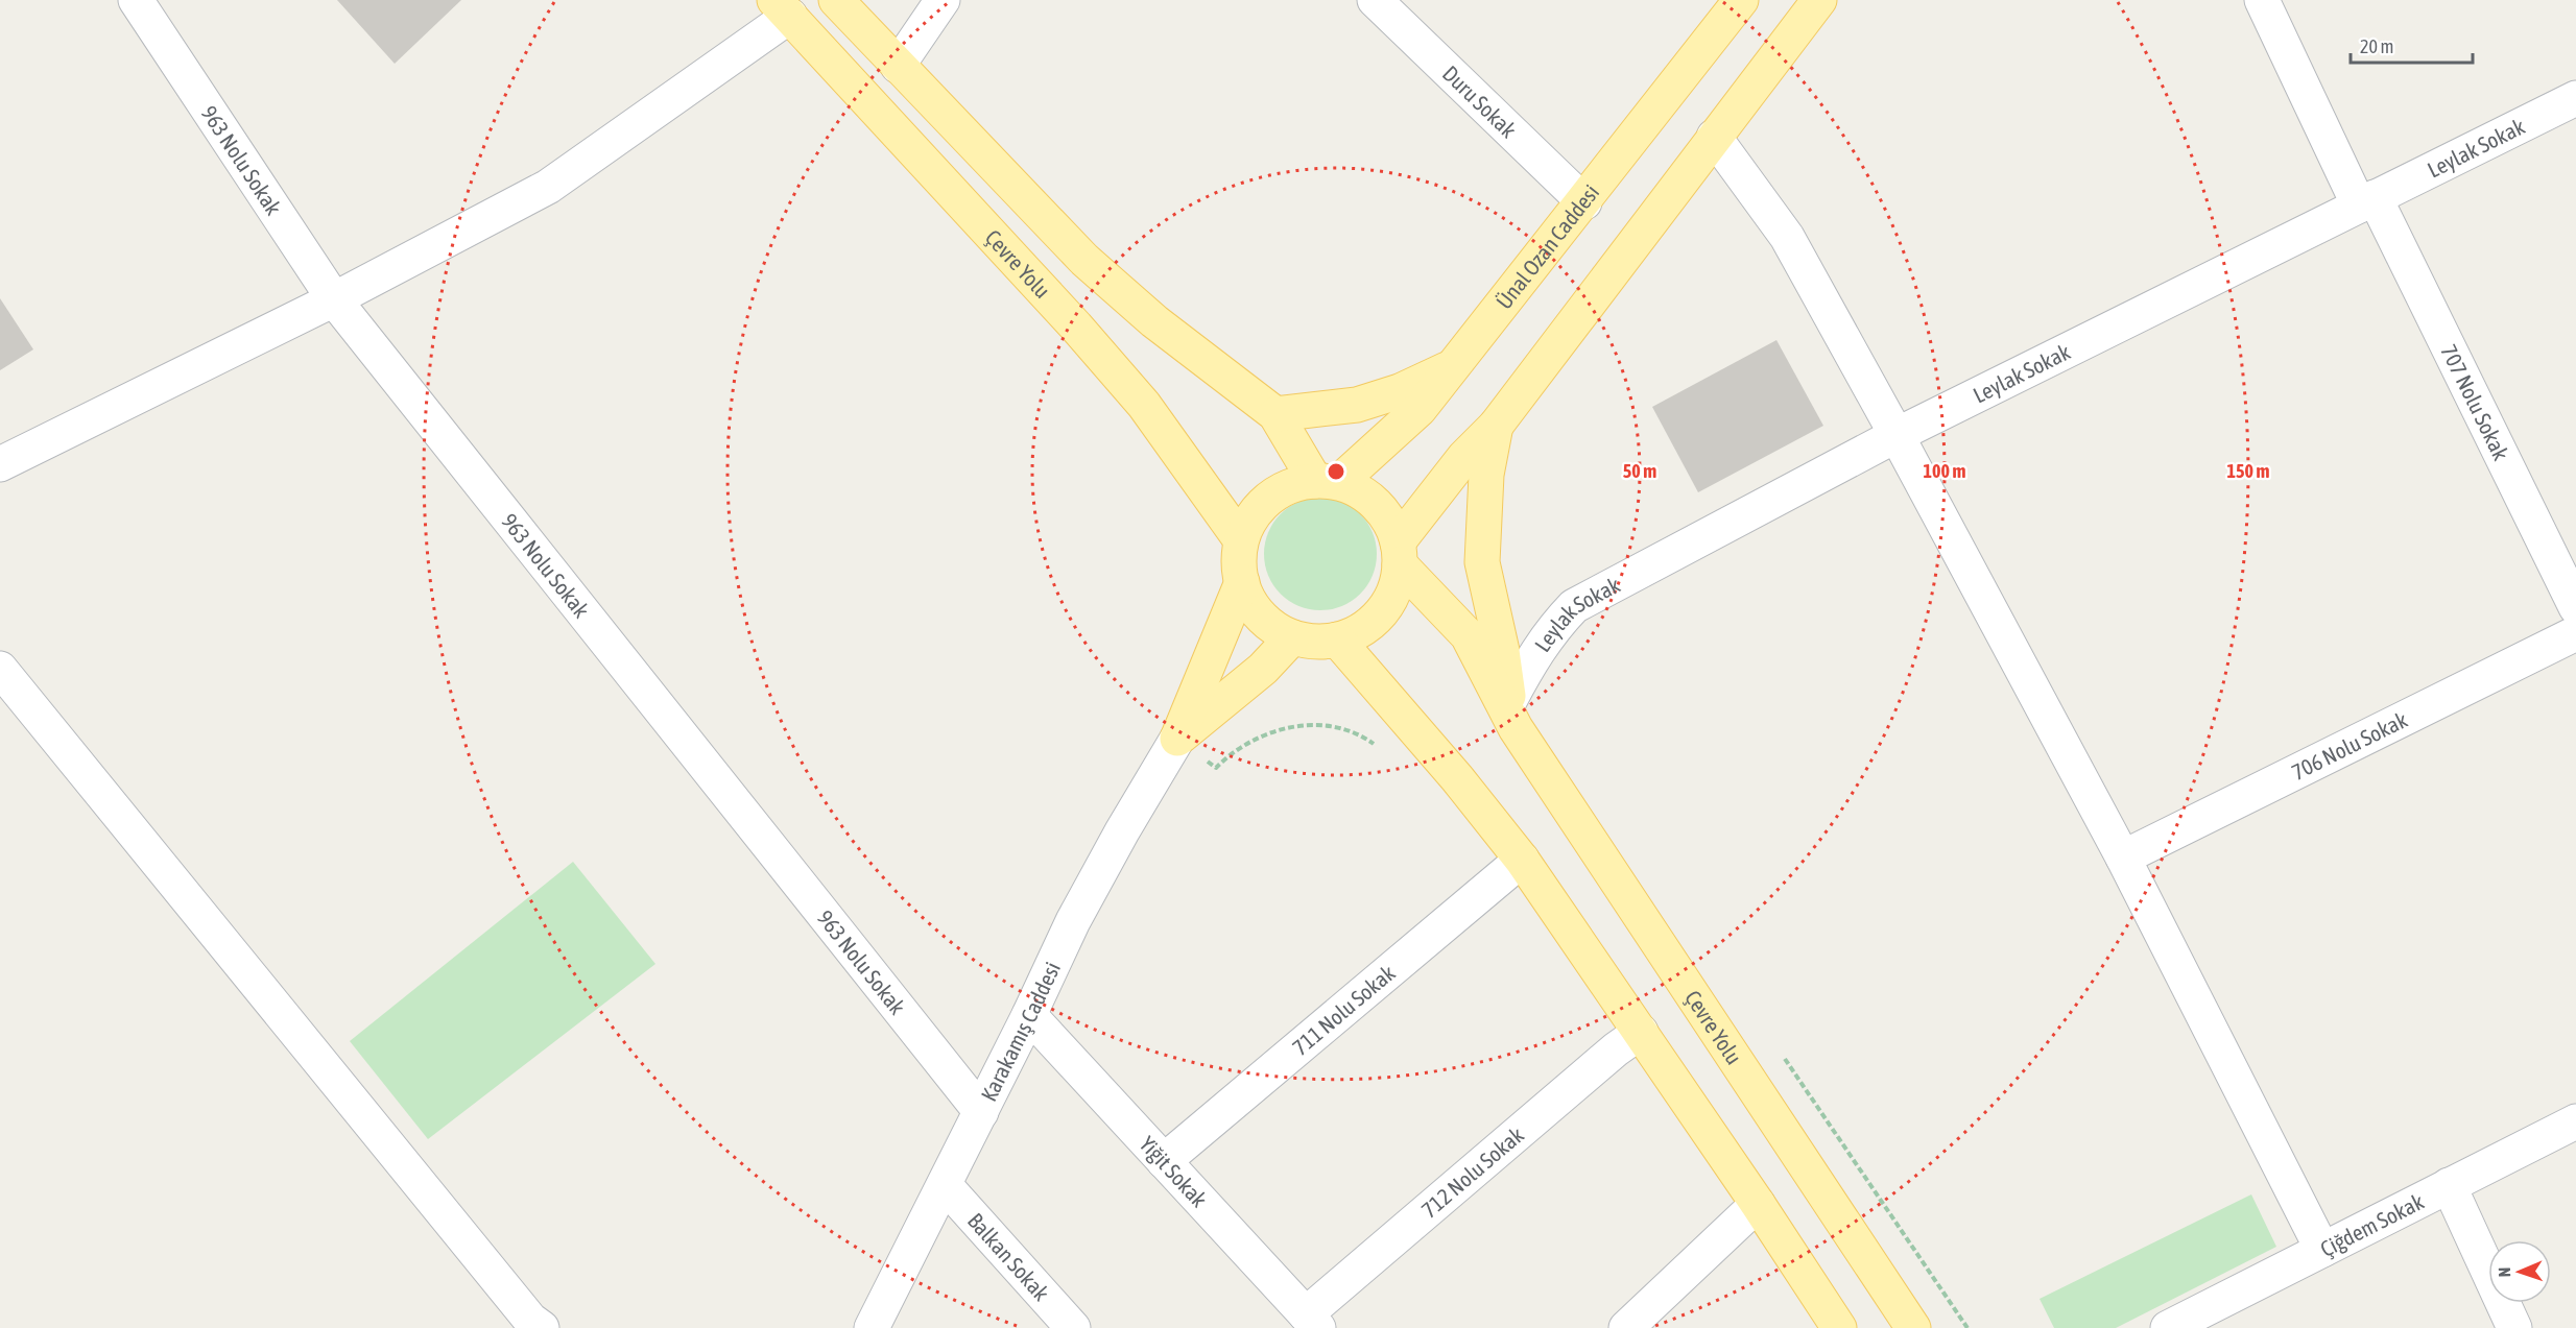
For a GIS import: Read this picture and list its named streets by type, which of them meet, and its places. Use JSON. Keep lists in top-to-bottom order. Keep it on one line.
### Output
{"streets":{"main road":["Ünal Ozan Caddesi","Çevre Yolu"],"street":["Duru Sokak","Leylak Sokak","963 Nolu Sokak","707 Nolu Sokak","706 Nolu Sokak","711 Nolu Sokak","Karakamış Caddesi","Yiğit Sokak","712 Nolu Sokak","Çiğdem Sokak","Balkan Sokak"]},"crossings":[["Duru Sokak","Ünal Ozan Caddesi"],["Leylak Sokak","Çevre Yolu"],["Leylak Sokak","707 Nolu Sokak"],["963 Nolu Sokak","Karakamış Caddesi"],["Ünal Ozan Caddesi","Çevre Yolu"],["711 Nolu Sokak","Yiğit Sokak"],["Karakamış Caddesi","Yiğit Sokak"],["Karakamış Caddesi","Balkan Sokak"],["Yiğit Sokak","712 Nolu Sokak"]],"scale_bar":"20 m","north":"left","rings":["50 m","100 m","150 m"]}
